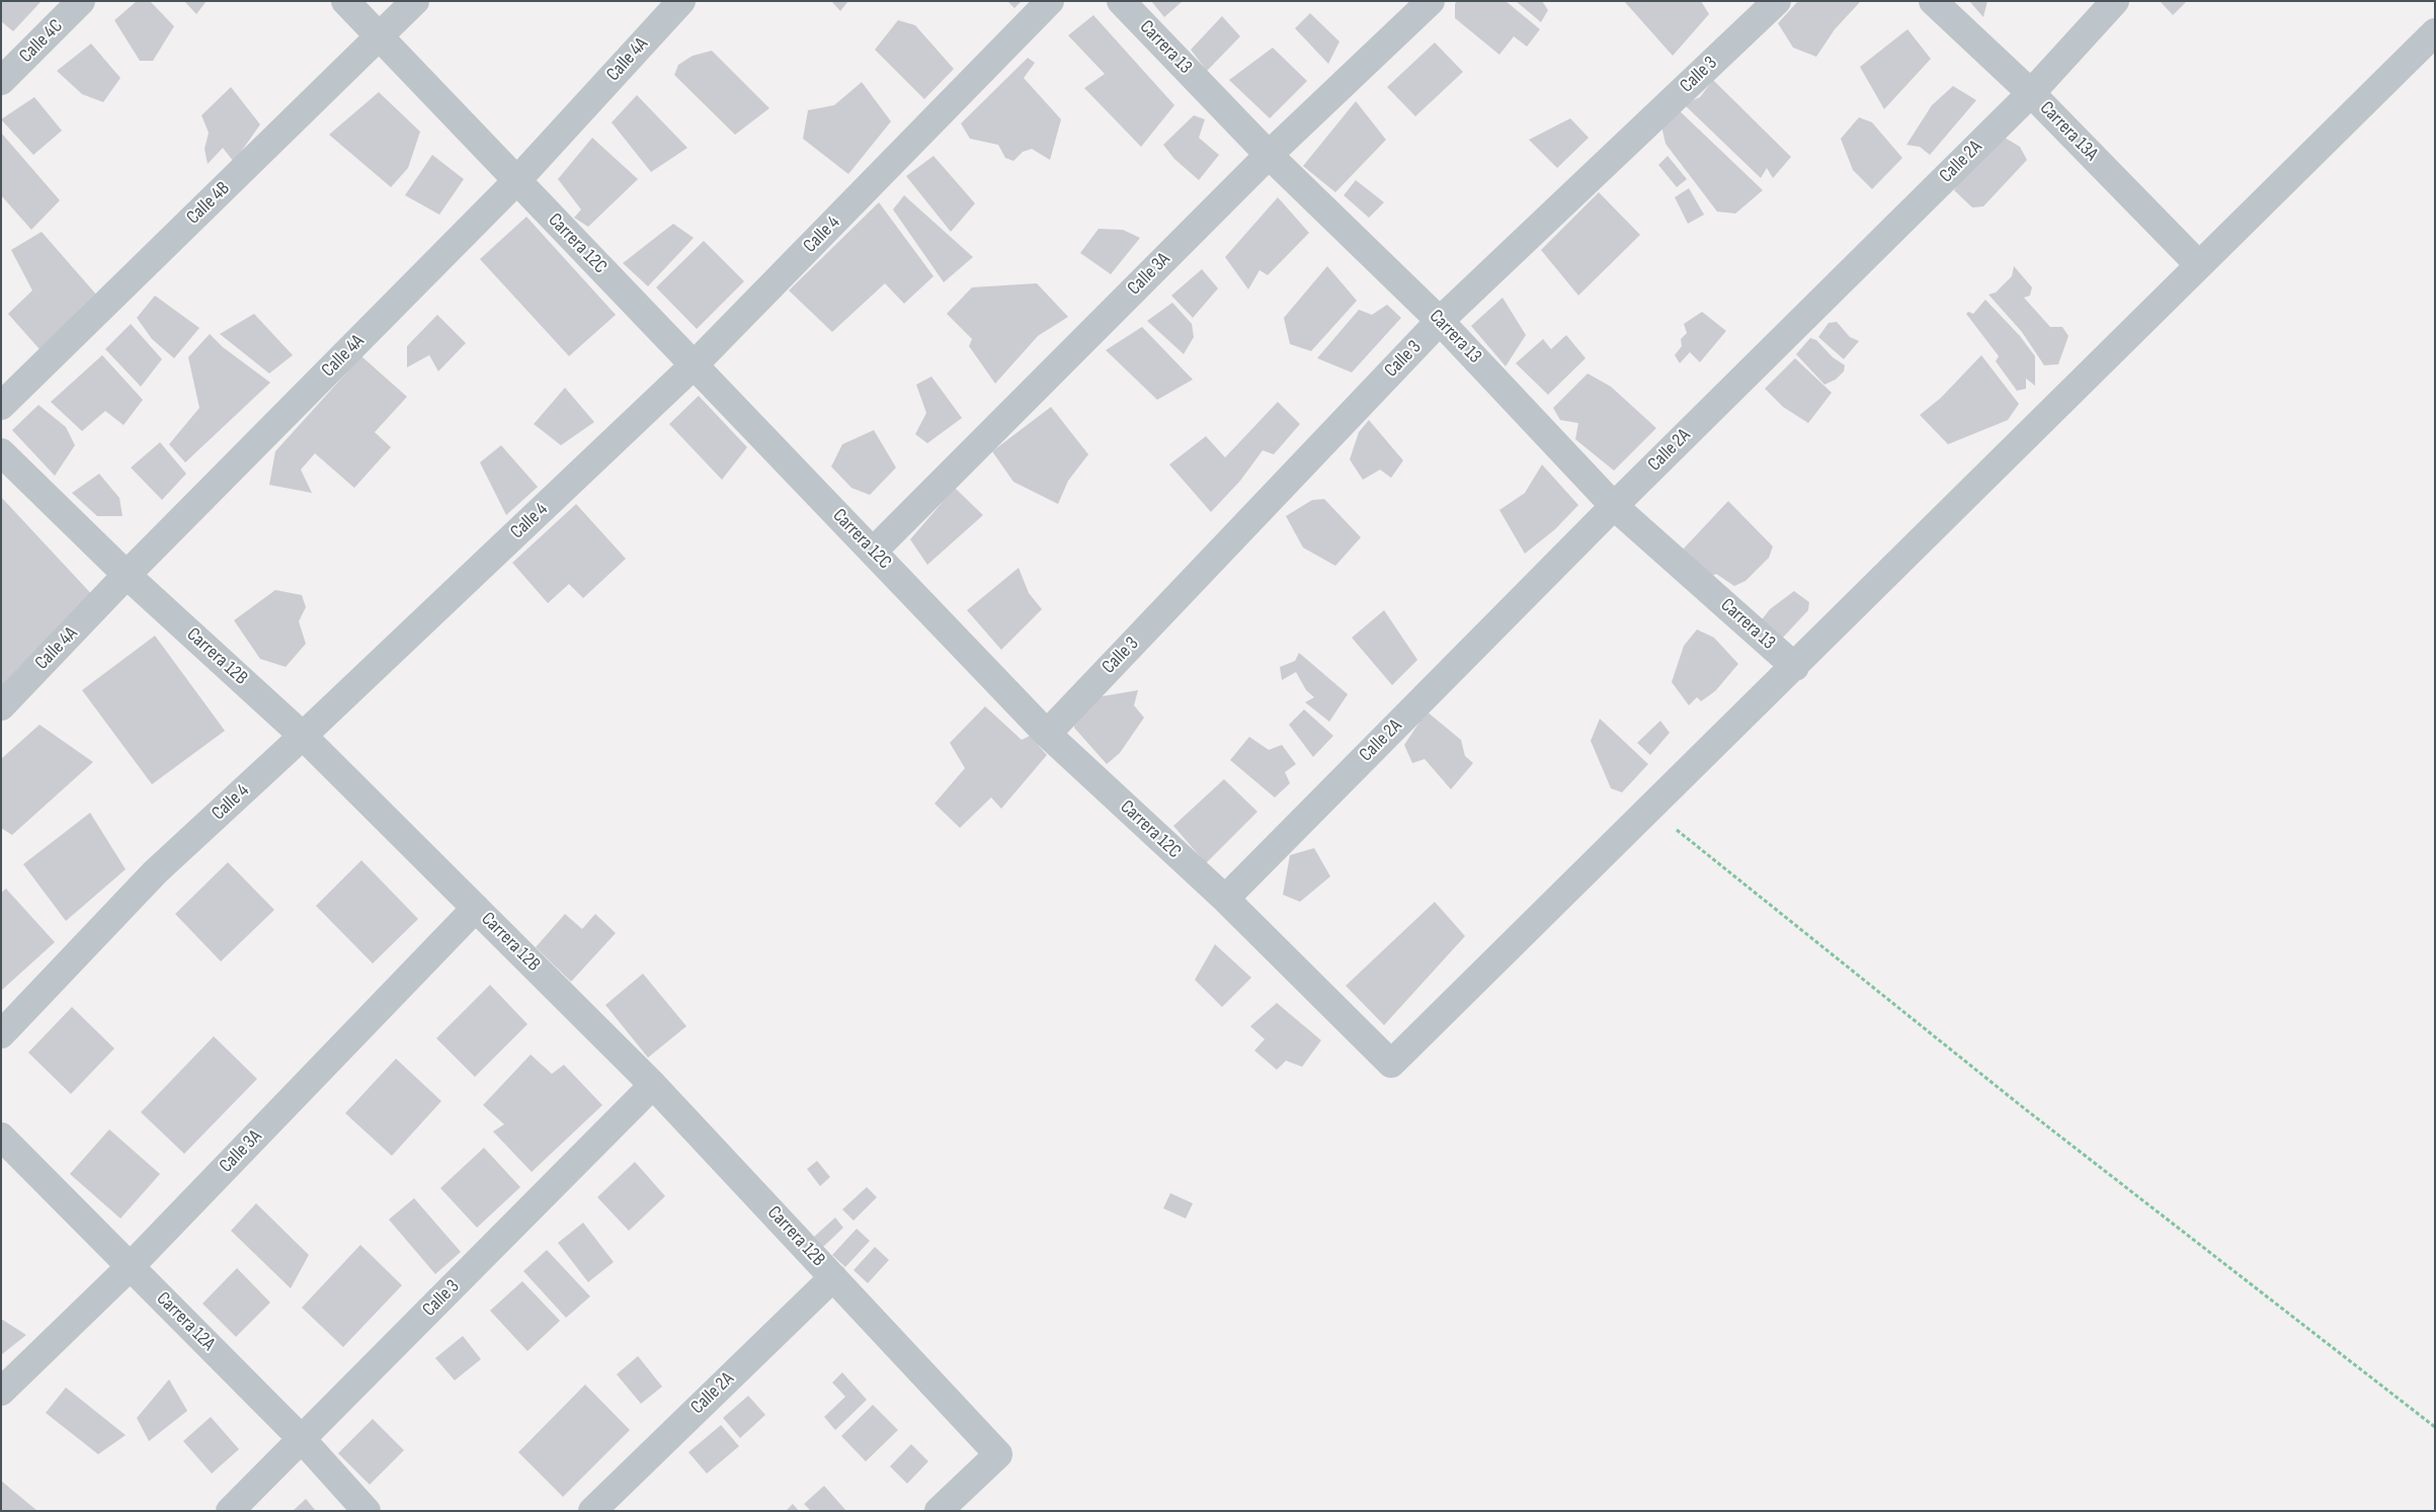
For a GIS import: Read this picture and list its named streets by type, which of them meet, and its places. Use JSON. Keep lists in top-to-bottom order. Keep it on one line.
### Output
{"streets":{"street":["Calle 4C","Carrera 13","Calle 4A","Calle 3","Carrera 13A","Calle 2A","Calle 4B","Calle 4","Carrera 12C","Calle 3A","Carrera 12B","Carrera 12A"]},"crossings":[["Carrera 13","Calle 3"],["Carrera 13","Calle 2A"],["Carrera 13","Calle 3A"],["Calle 4A","Carrera 12C"],["Calle 4A","Carrera 12B"],["Calle 3","Carrera 12C"],["Calle 3","Carrera 12B"],["Calle 3","Carrera 12A"],["Carrera 13A","Calle 2A"],["Calle 2A","Carrera 12C"],["Calle 2A","Carrera 12B"],["Calle 4B","Carrera 12C"],["Calle 4","Carrera 12C"],["Calle 4","Carrera 12B"],["Carrera 12C","Calle 3A"],["Calle 3A","Carrera 12B"],["Calle 3A","Carrera 12A"]]}
